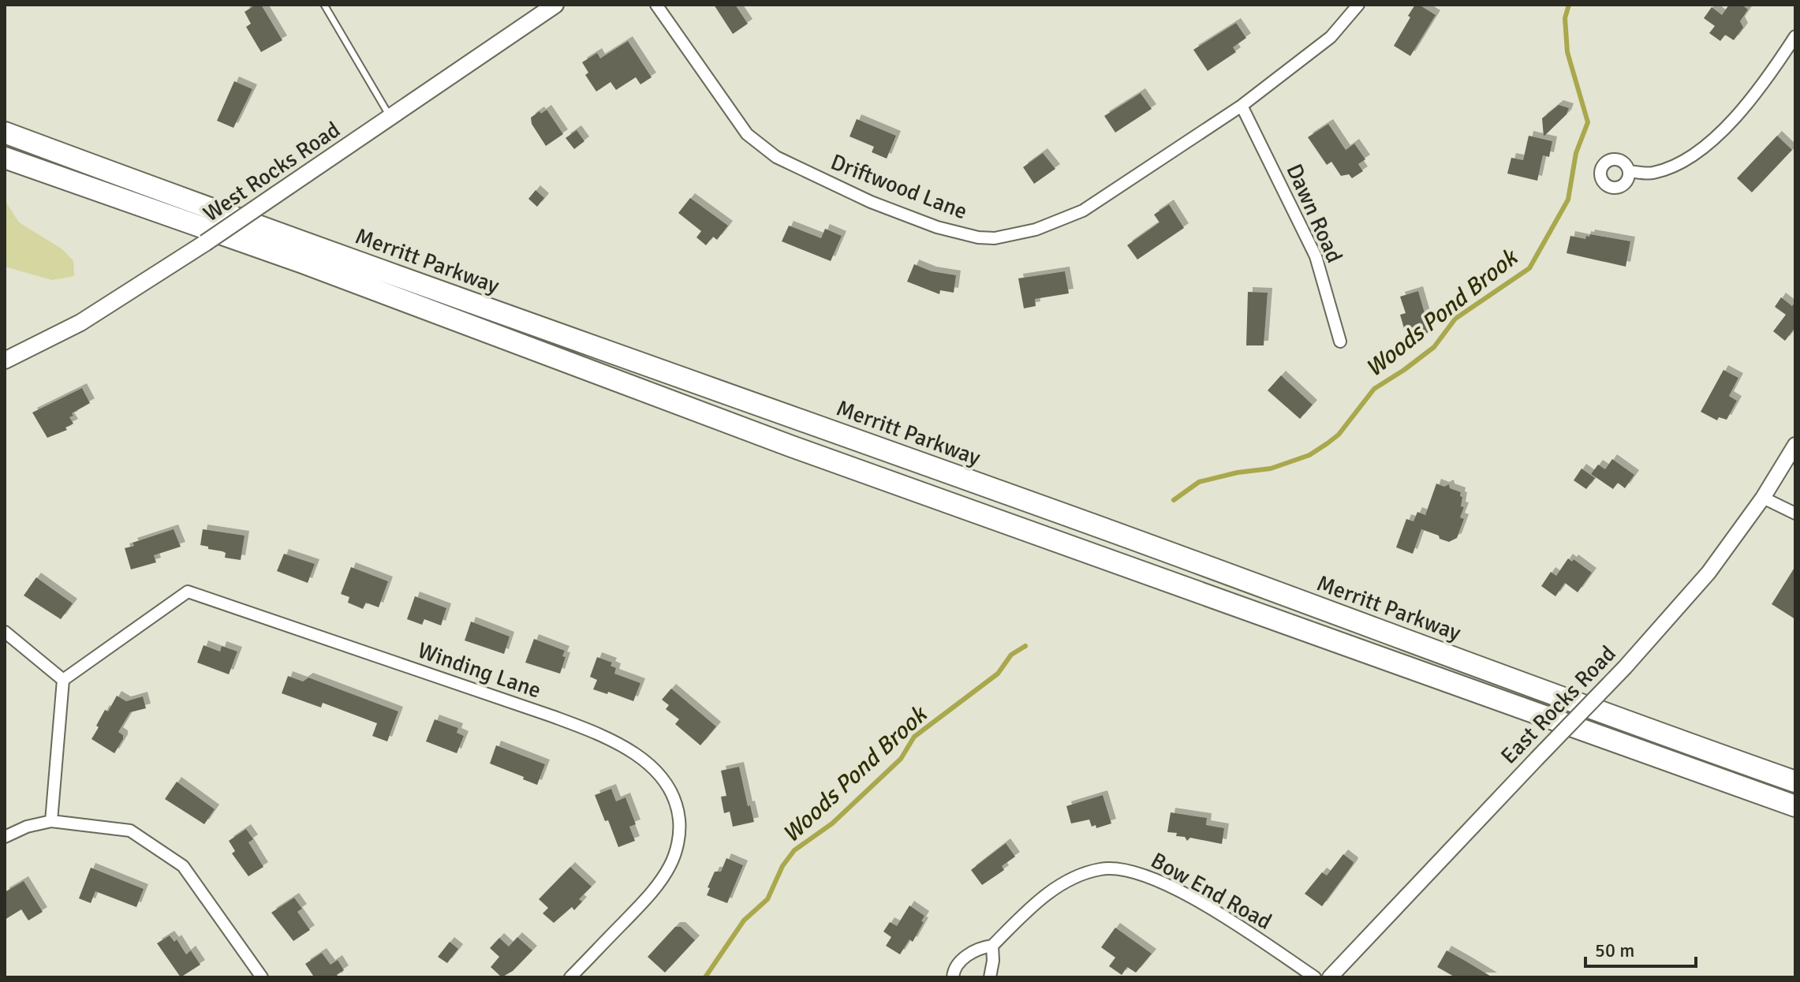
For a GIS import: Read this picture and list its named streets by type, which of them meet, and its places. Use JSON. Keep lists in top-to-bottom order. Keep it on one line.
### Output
{"streets":{"highway":["Merritt Parkway"],"main road":["West Rocks Road"],"street":["Driftwood Lane","Dawn Road","Winding Lane","East Rocks Road","Bow End Road"]},"crossings":[["Driftwood Lane","Dawn Road"]],"water":["Woods Pond Brook"],"scale_bar":"50 m"}
